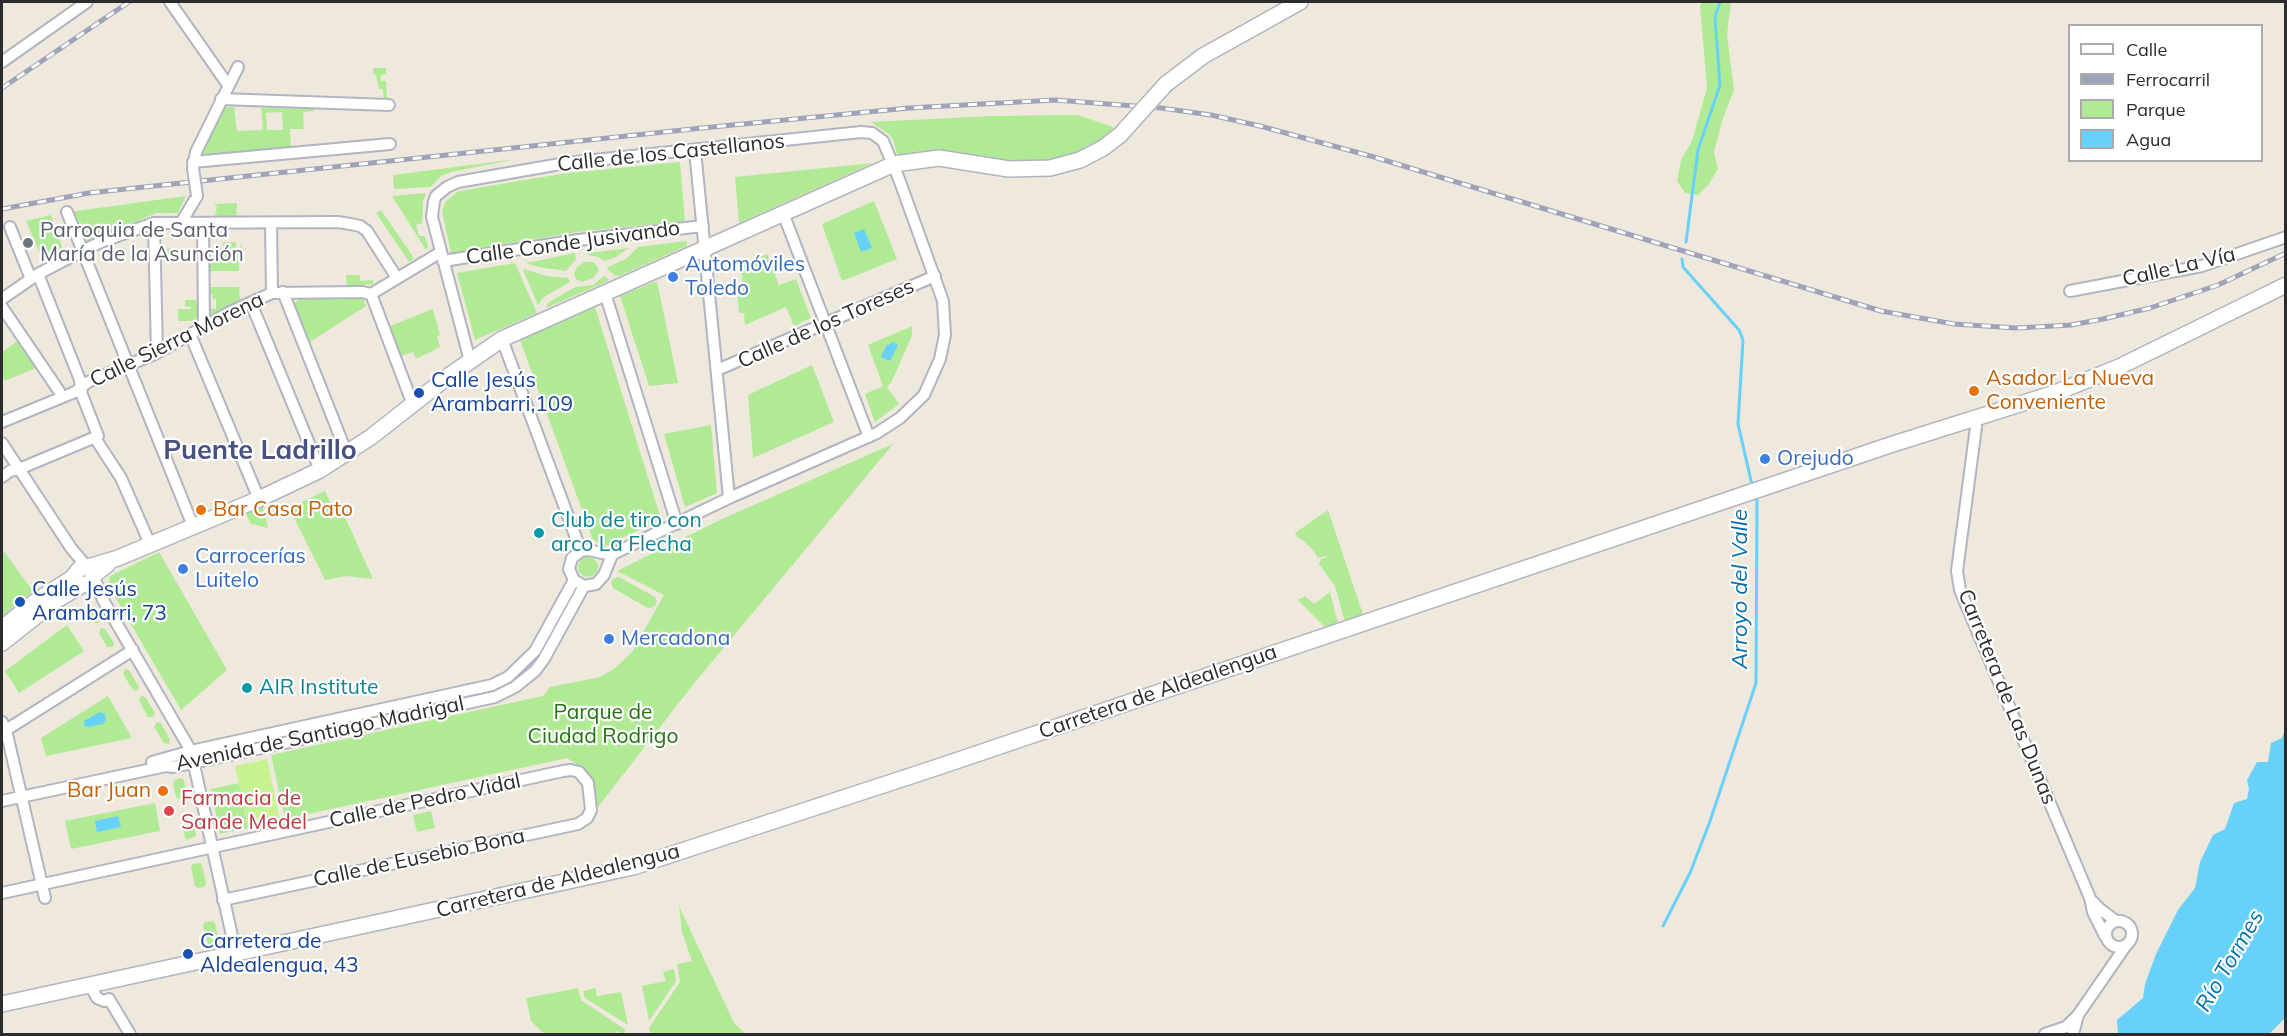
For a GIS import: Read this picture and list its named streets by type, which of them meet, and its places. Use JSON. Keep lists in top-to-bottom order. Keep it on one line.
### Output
{"streets":{"street":["Calle de los Castellanos","Calle Conde Jusivando","Calle La Vía","Calle de los Toreses","Calle Sierra Morena","Carretera de Aldealengua","Carretera de Las Dunas","Avenida de Santiago Madrigal","Calle de Pedro Vidal","Calle de Eusebio Bona"]},"crossings":[["Calle de los Castellanos","Calle Conde Jusivando"],["Calle de los Castellanos","Calle de los Toreses"],["Carretera de Aldealengua","Carretera de Las Dunas"],["Calle de Pedro Vidal","Calle de Eusebio Bona"]],"districts":["Puente Ladrillo"],"water":["Arroyo del Valle","Río Tormes"],"parks":["Parque de Ciudad Rodrigo"],"places":["Parroquia de Santa María de la Asunción","Automóviles Toledo","Asador La Nueva Conveniente","Calle Jesús Arambarri,109","Orejudo","Bar Casa Pato","Club de tiro con arco La Flecha","Carrocerías Luitelo","Calle Jesús Arambarri, 73","Mercadona","AIR Institute","Bar Juan","Farmacia de Sande Medel","Carretera de Aldealengua, 43"],"legend":["Calle","Ferrocarril","Parque","Agua"]}
